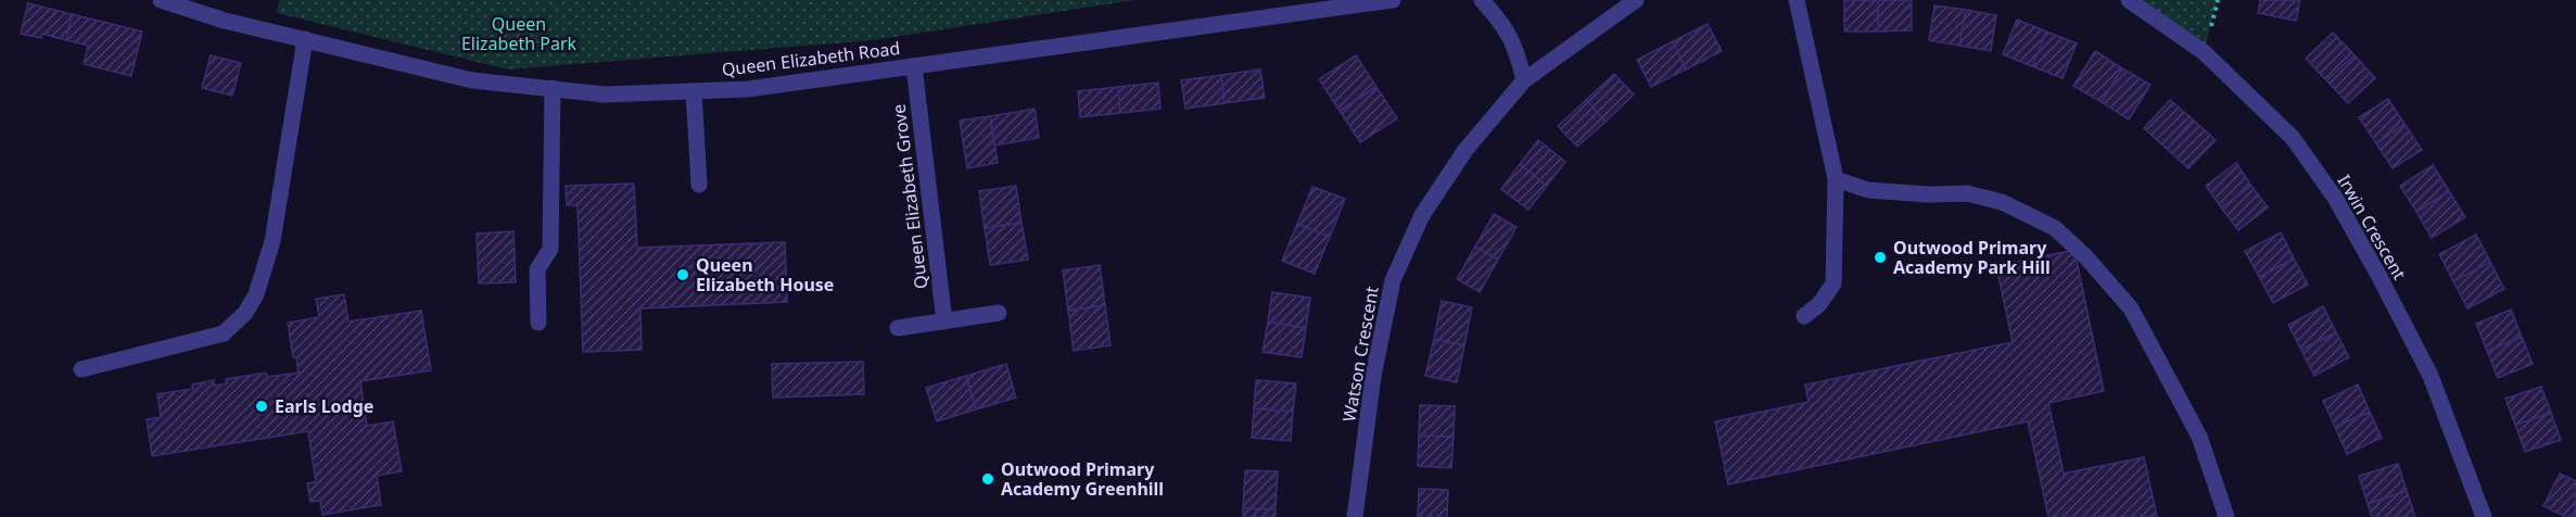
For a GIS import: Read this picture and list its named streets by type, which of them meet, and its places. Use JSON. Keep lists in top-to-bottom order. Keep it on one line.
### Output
{"streets":{"street":["Queen Elizabeth Road","Queen Elizabeth Grove","Irwin Crescent","Watson Crescent"]},"crossings":[["Queen Elizabeth Road","Queen Elizabeth Grove"]],"parks":["Queen Elizabeth Park"],"places":["Outwood Primary Academy Park Hill","Queen Elizabeth House","Earls Lodge","Outwood Primary Academy Greenhill"]}
